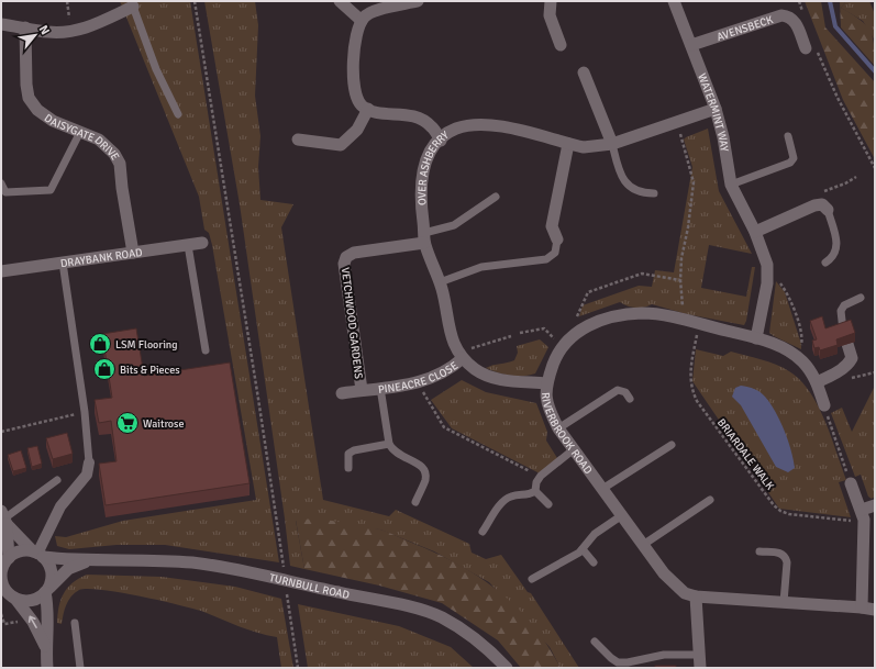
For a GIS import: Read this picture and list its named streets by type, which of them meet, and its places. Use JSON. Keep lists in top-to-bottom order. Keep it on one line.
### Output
{"streets":{"street":["AVENSBECK","WATERMINT WAY","DAISYGATE DRIVE","OVER ASHBERRY","DRAYBANK ROAD","VETCHWOOD GARDENS","PINEACRE CLOSE","RIVERBROOK ROAD","TURNBULL ROAD"],"path":["BRIARDALE WALK"]},"crossings":[["AVENSBECK","WATERMINT WAY"],["WATERMINT WAY","OVER ASHBERRY"],["DAISYGATE DRIVE","DRAYBANK ROAD"],["OVER ASHBERRY","VETCHWOOD GARDENS"],["OVER ASHBERRY","PINEACRE CLOSE"],["OVER ASHBERRY","RIVERBROOK ROAD"],["VETCHWOOD GARDENS","PINEACRE CLOSE"],["RIVERBROOK ROAD","BRIARDALE WALK"]],"places":{"shop":["LSM Flooring","Bits & Pieces"],"supermarket":["Waitrose"]},"north":"top right"}
